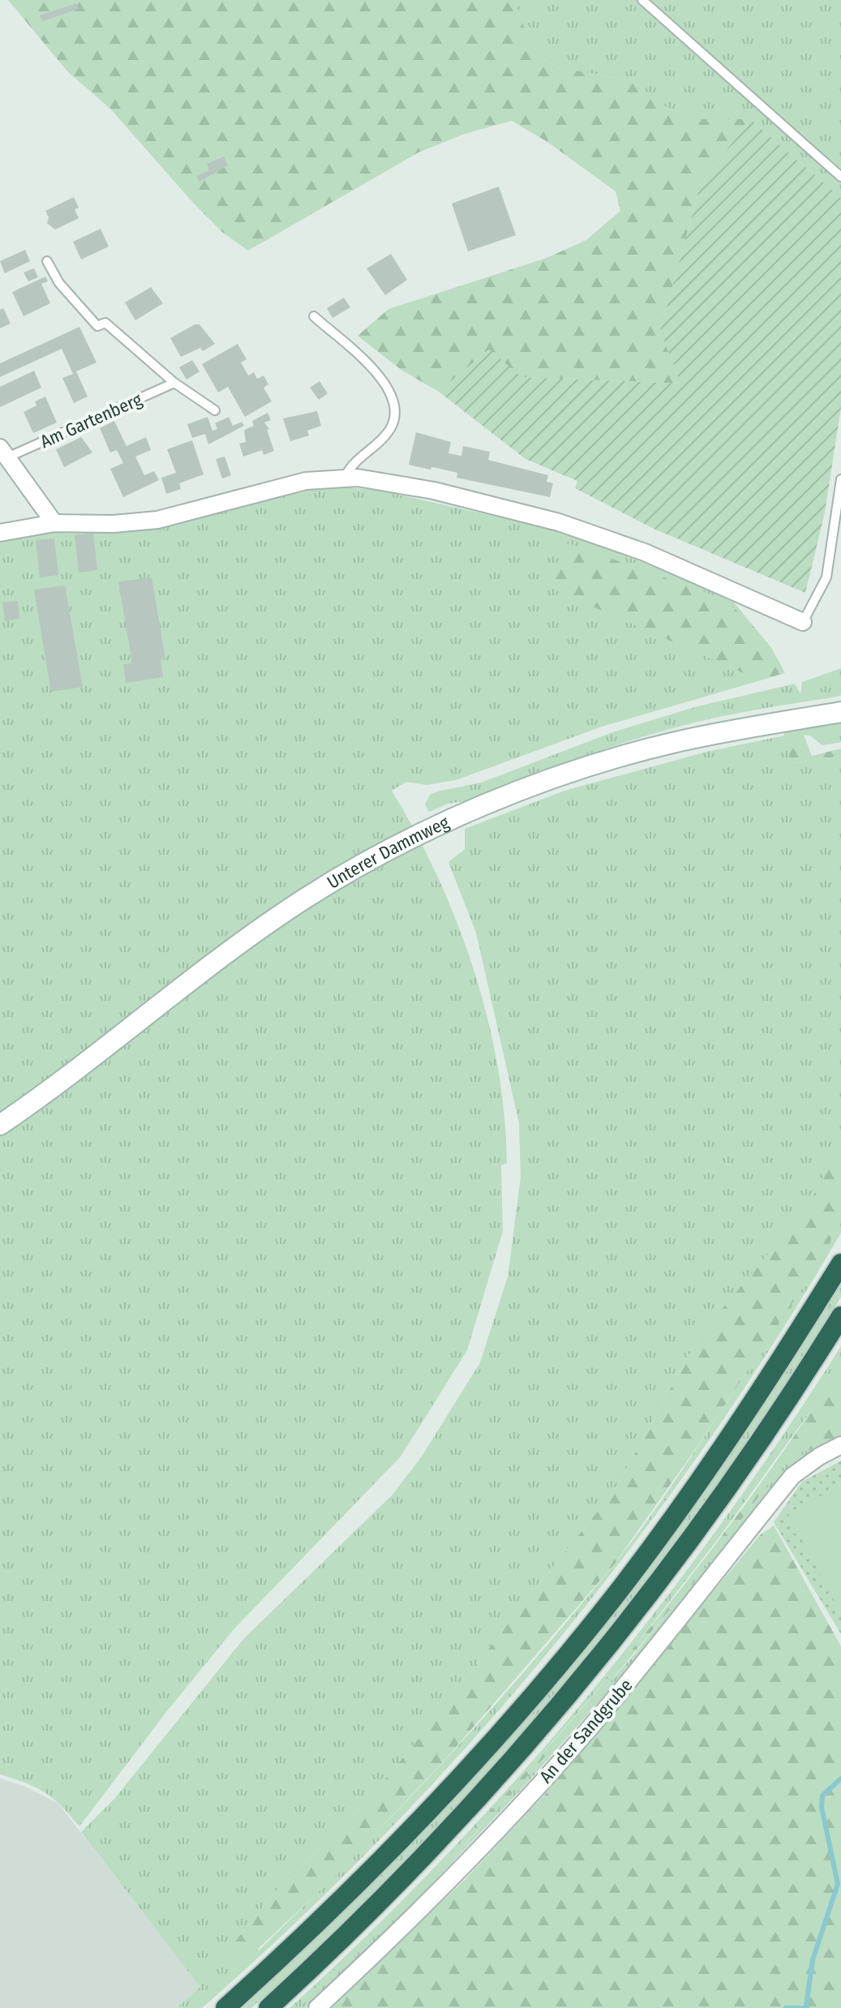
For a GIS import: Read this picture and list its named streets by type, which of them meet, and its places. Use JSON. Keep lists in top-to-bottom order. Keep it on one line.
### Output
{"streets":{"main road":["Unterer Dammweg"],"street":["An der Sandgrube"],"lane":["Am Gartenberg"]}}
